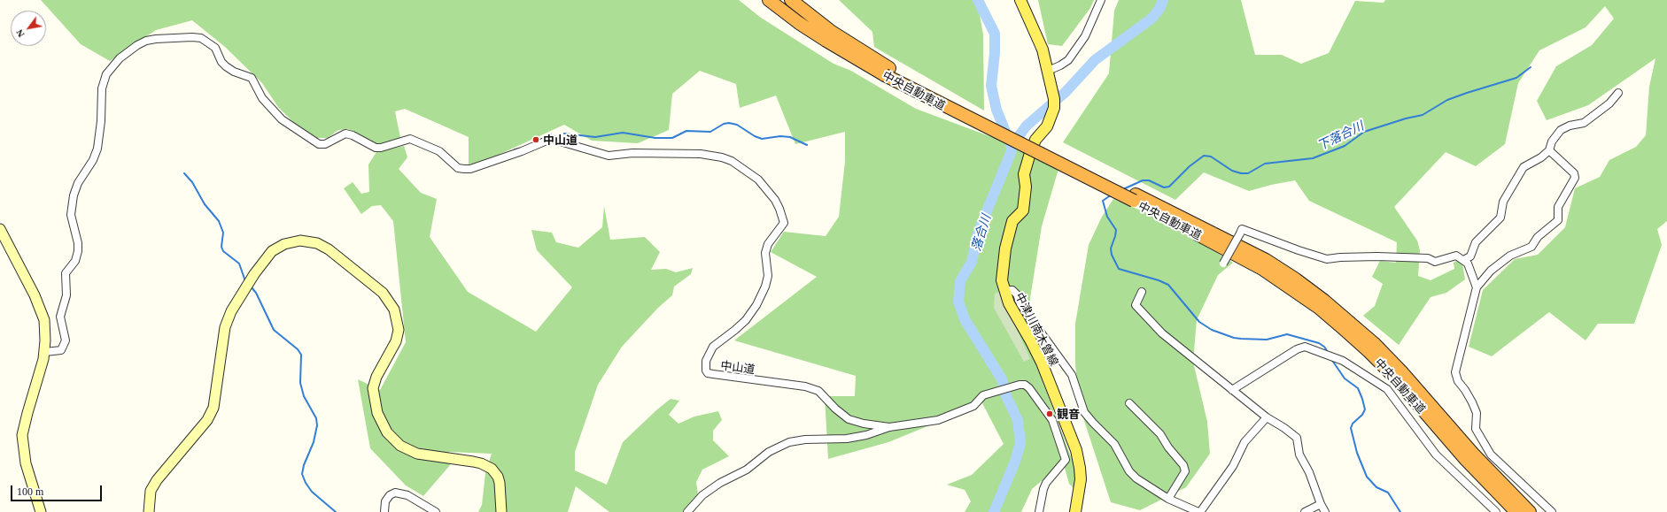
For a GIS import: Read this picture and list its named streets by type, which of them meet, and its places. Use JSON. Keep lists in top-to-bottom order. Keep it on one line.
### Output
{"streets":{"highway":["中央自動車道"],"main road":["中津川南木曽線"],"street":["中山道"]},"water":["下落合川","落合川"],"places":["中山道","観音"],"scale_bar":"100 m","north":"bottom left"}
